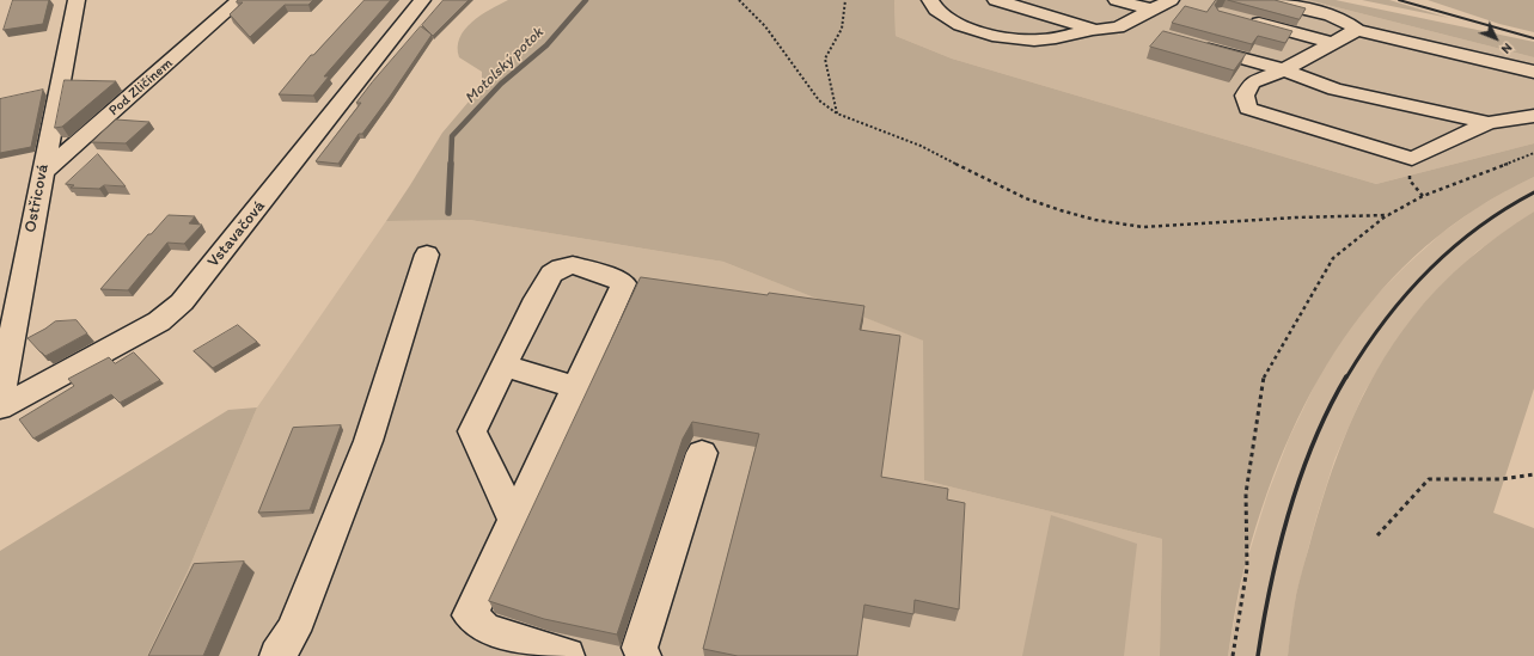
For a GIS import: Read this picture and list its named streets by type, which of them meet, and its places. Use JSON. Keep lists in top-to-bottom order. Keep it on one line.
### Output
{"streets":{"street":["Pod Zličínem","Ostřicová","Vstavačová"]},"crossings":[["Pod Zličínem","Ostřicová"]],"water":["Motolský potok"],"north":"bottom right"}
